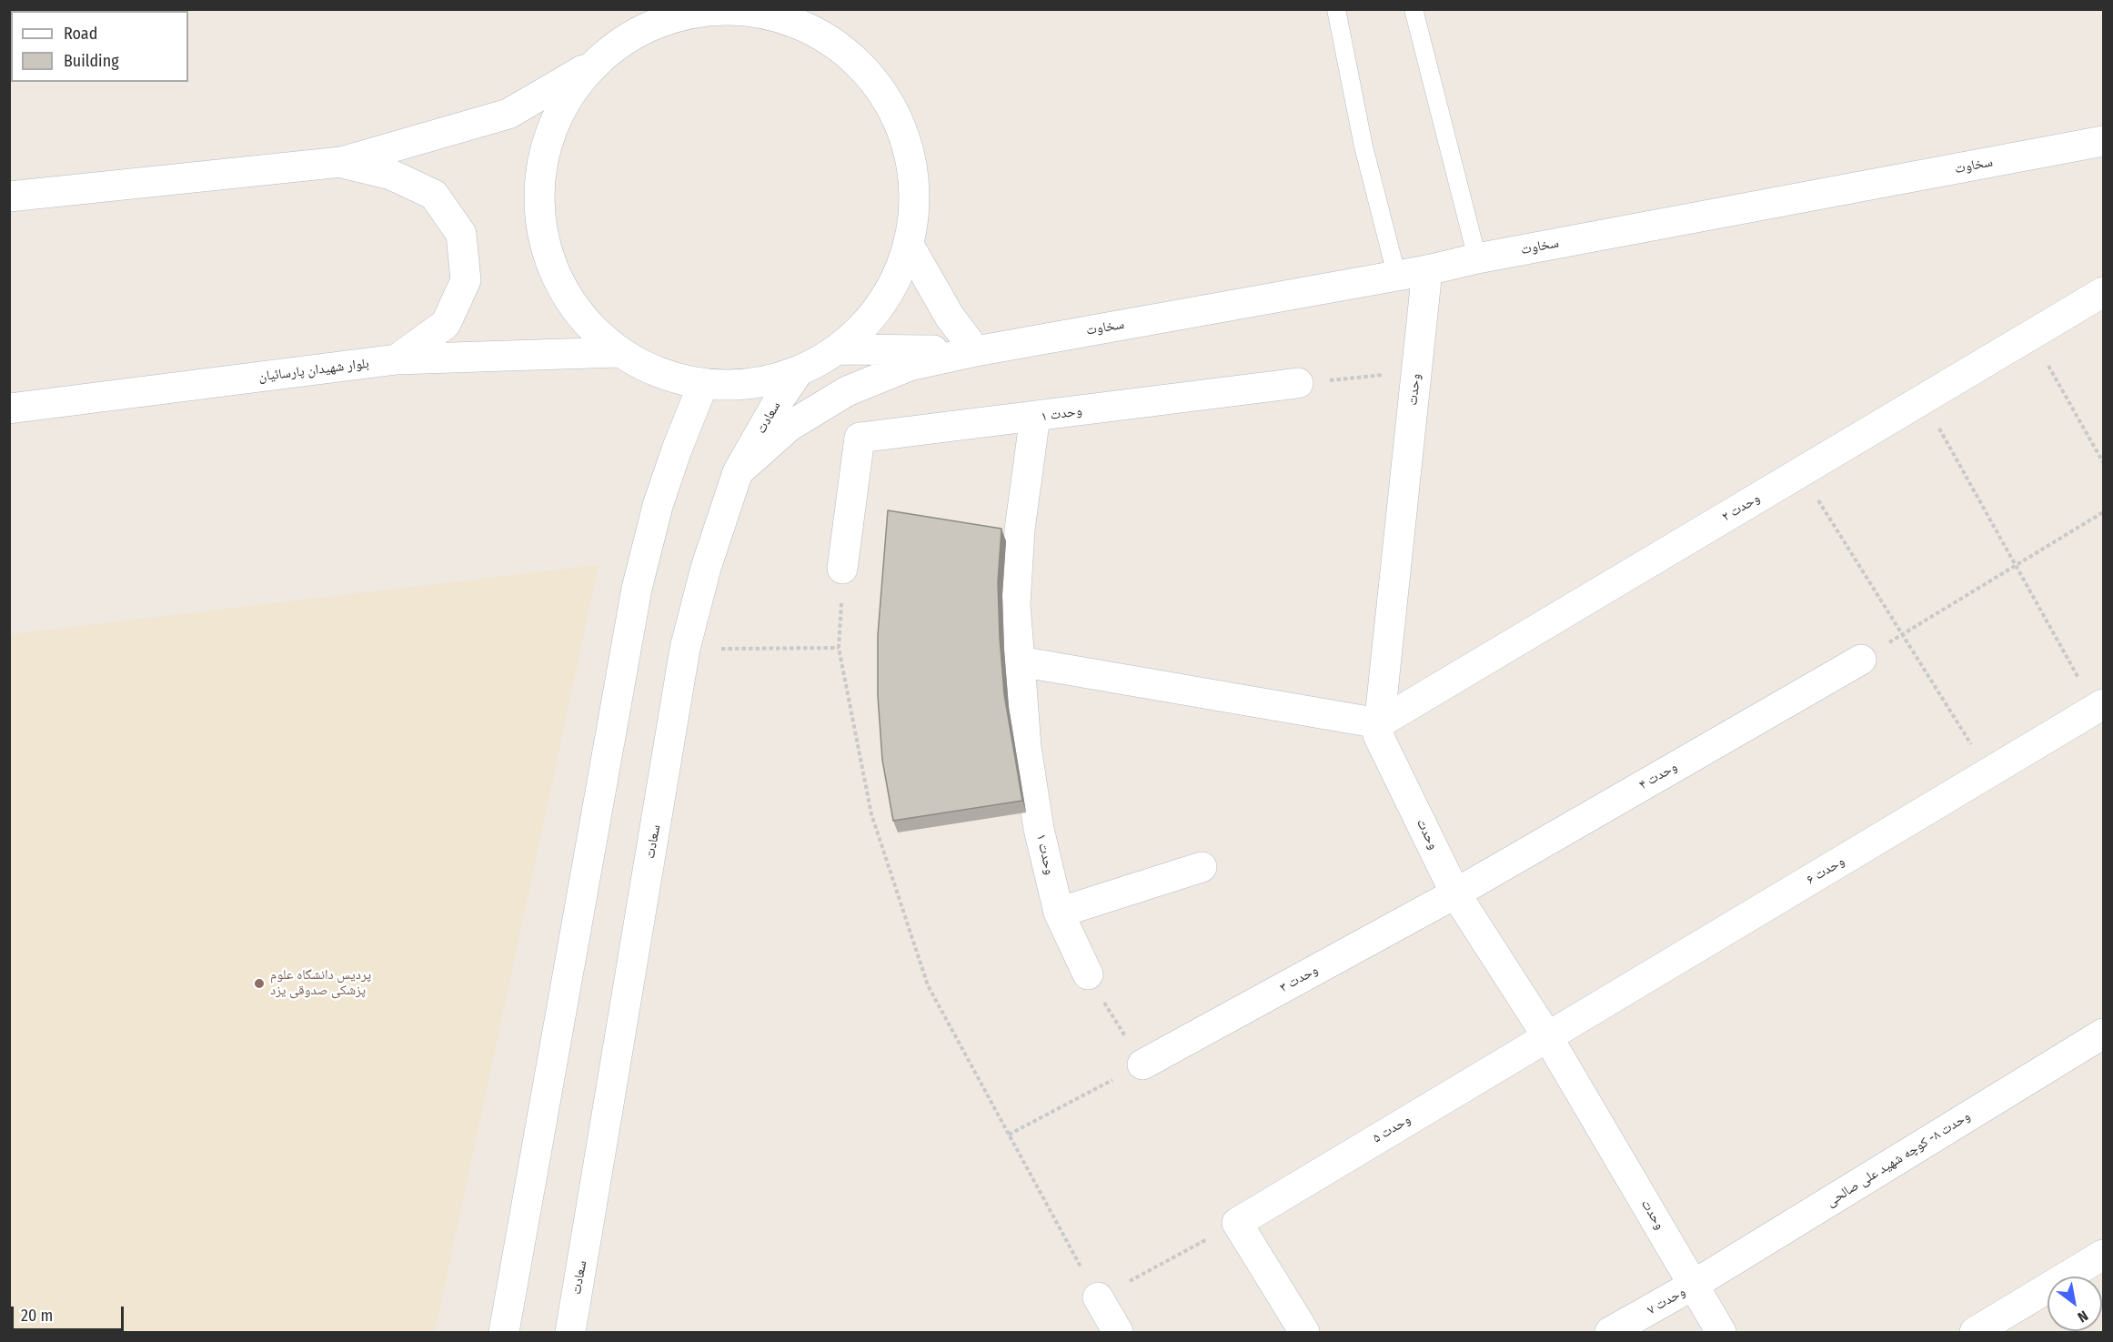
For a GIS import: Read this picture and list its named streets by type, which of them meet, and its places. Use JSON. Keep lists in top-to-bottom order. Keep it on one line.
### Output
{"streets":{"street":["سخاوت","بلوار شهیدان پارسائیان","وحدت","وحدت ۱","سعادت","وحدت ۲","وحدت ۴","وحدت ۶","وحدت ۳","وحدت ۵","وحدت ۸- کوچه شهید علی صالحی","وحدت ۷"]},"crossings":[["سخاوت","وحدت"],["وحدت","وحدت ۲"],["وحدت","وحدت ۴"],["وحدت","وحدت ۶"],["وحدت","وحدت ۳"],["وحدت","وحدت ۵"],["وحدت","وحدت ۸- کوچه شهید علی صالحی"],["وحدت","وحدت ۷"],["وحدت ۴","وحدت ۳"],["وحدت ۶","وحدت ۵"],["وحدت ۸- کوچه شهید علی صالحی","وحدت ۷"]],"places":["پردیس دانشگاه علوم پزشکی صدوقی یزد"],"legend":["Road","Building"],"scale_bar":"20 m","north":"bottom right"}
